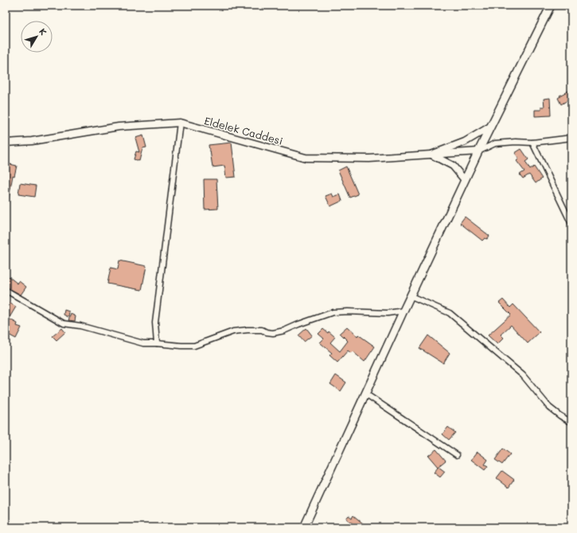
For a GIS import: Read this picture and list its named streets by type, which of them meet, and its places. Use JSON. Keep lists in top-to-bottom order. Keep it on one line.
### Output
{"streets":{"street":["Eldelek Caddesi"]},"north":"top right"}
